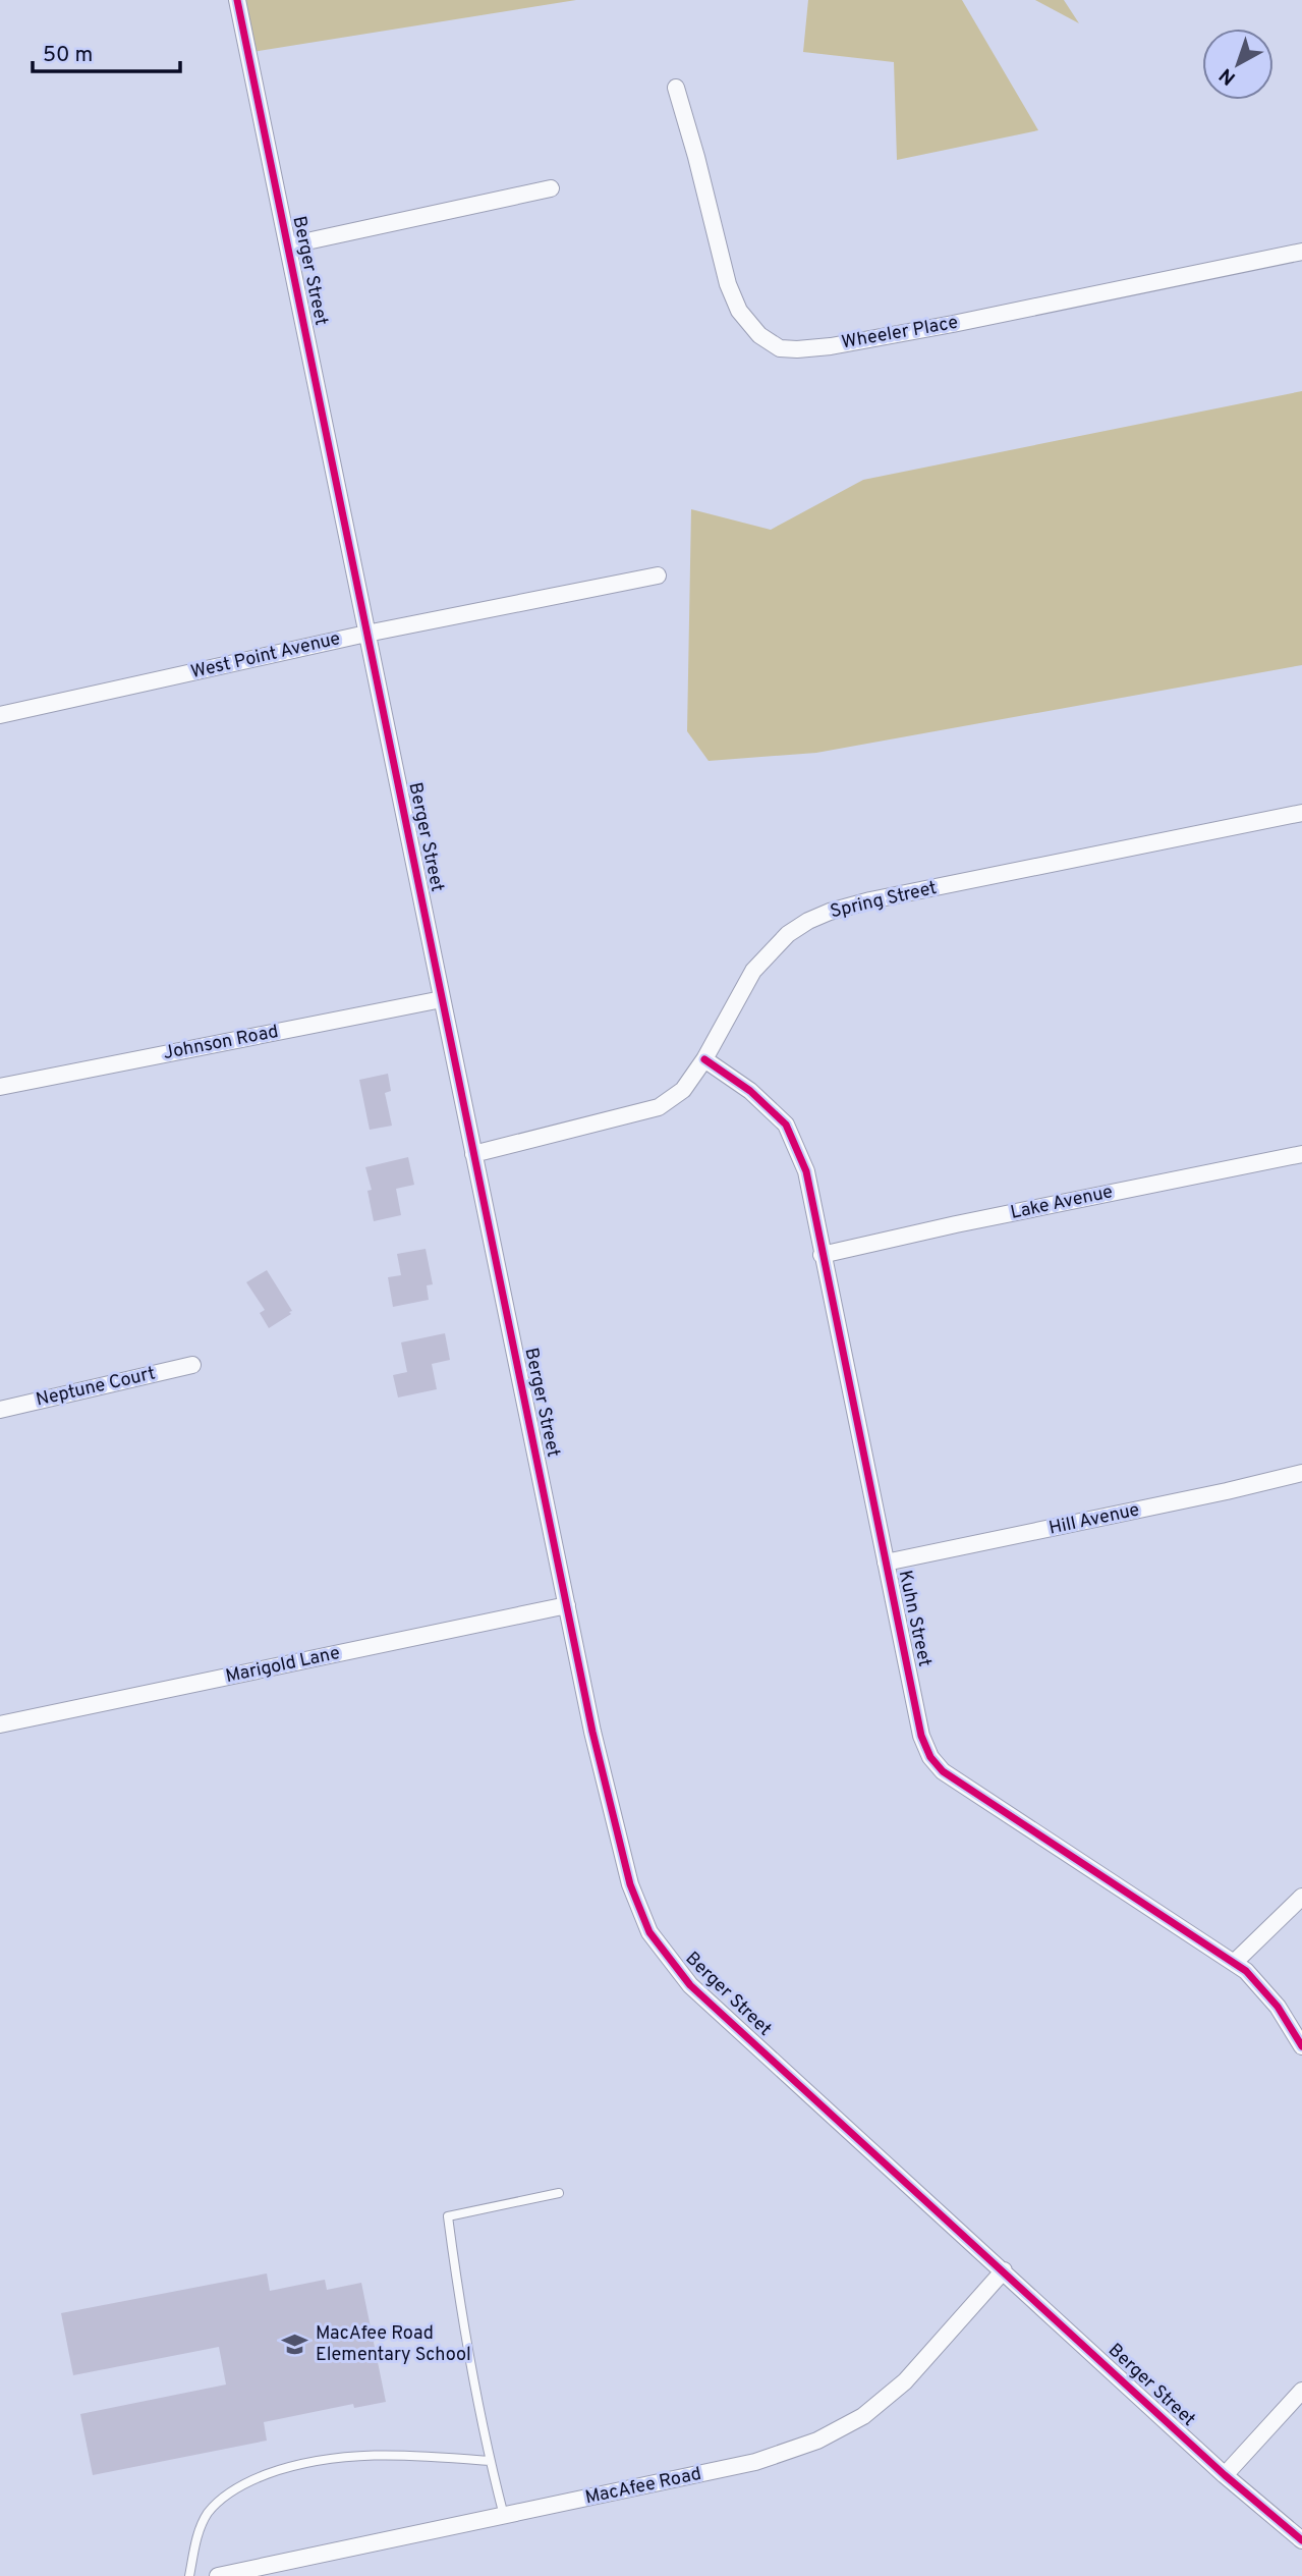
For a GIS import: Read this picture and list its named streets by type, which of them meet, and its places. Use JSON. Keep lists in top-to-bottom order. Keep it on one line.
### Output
{"streets":{"street":["Berger Street","Wheeler Place","West Point Avenue","Spring Street","Johnson Road","Lake Avenue","Neptune Court","Hill Avenue","Kuhn Street","Marigold Lane","MacAfee Road"]},"crossings":[["Berger Street","West Point Avenue"],["Berger Street","Spring Street"],["Berger Street","Johnson Road"],["Berger Street","Marigold Lane"],["Berger Street","MacAfee Road"],["Spring Street","Kuhn Street"],["Lake Avenue","Kuhn Street"],["Hill Avenue","Kuhn Street"]],"places":{"school or university":["MacAfee Road Elementary School"]},"scale_bar":"50 m","north":"bottom left"}
